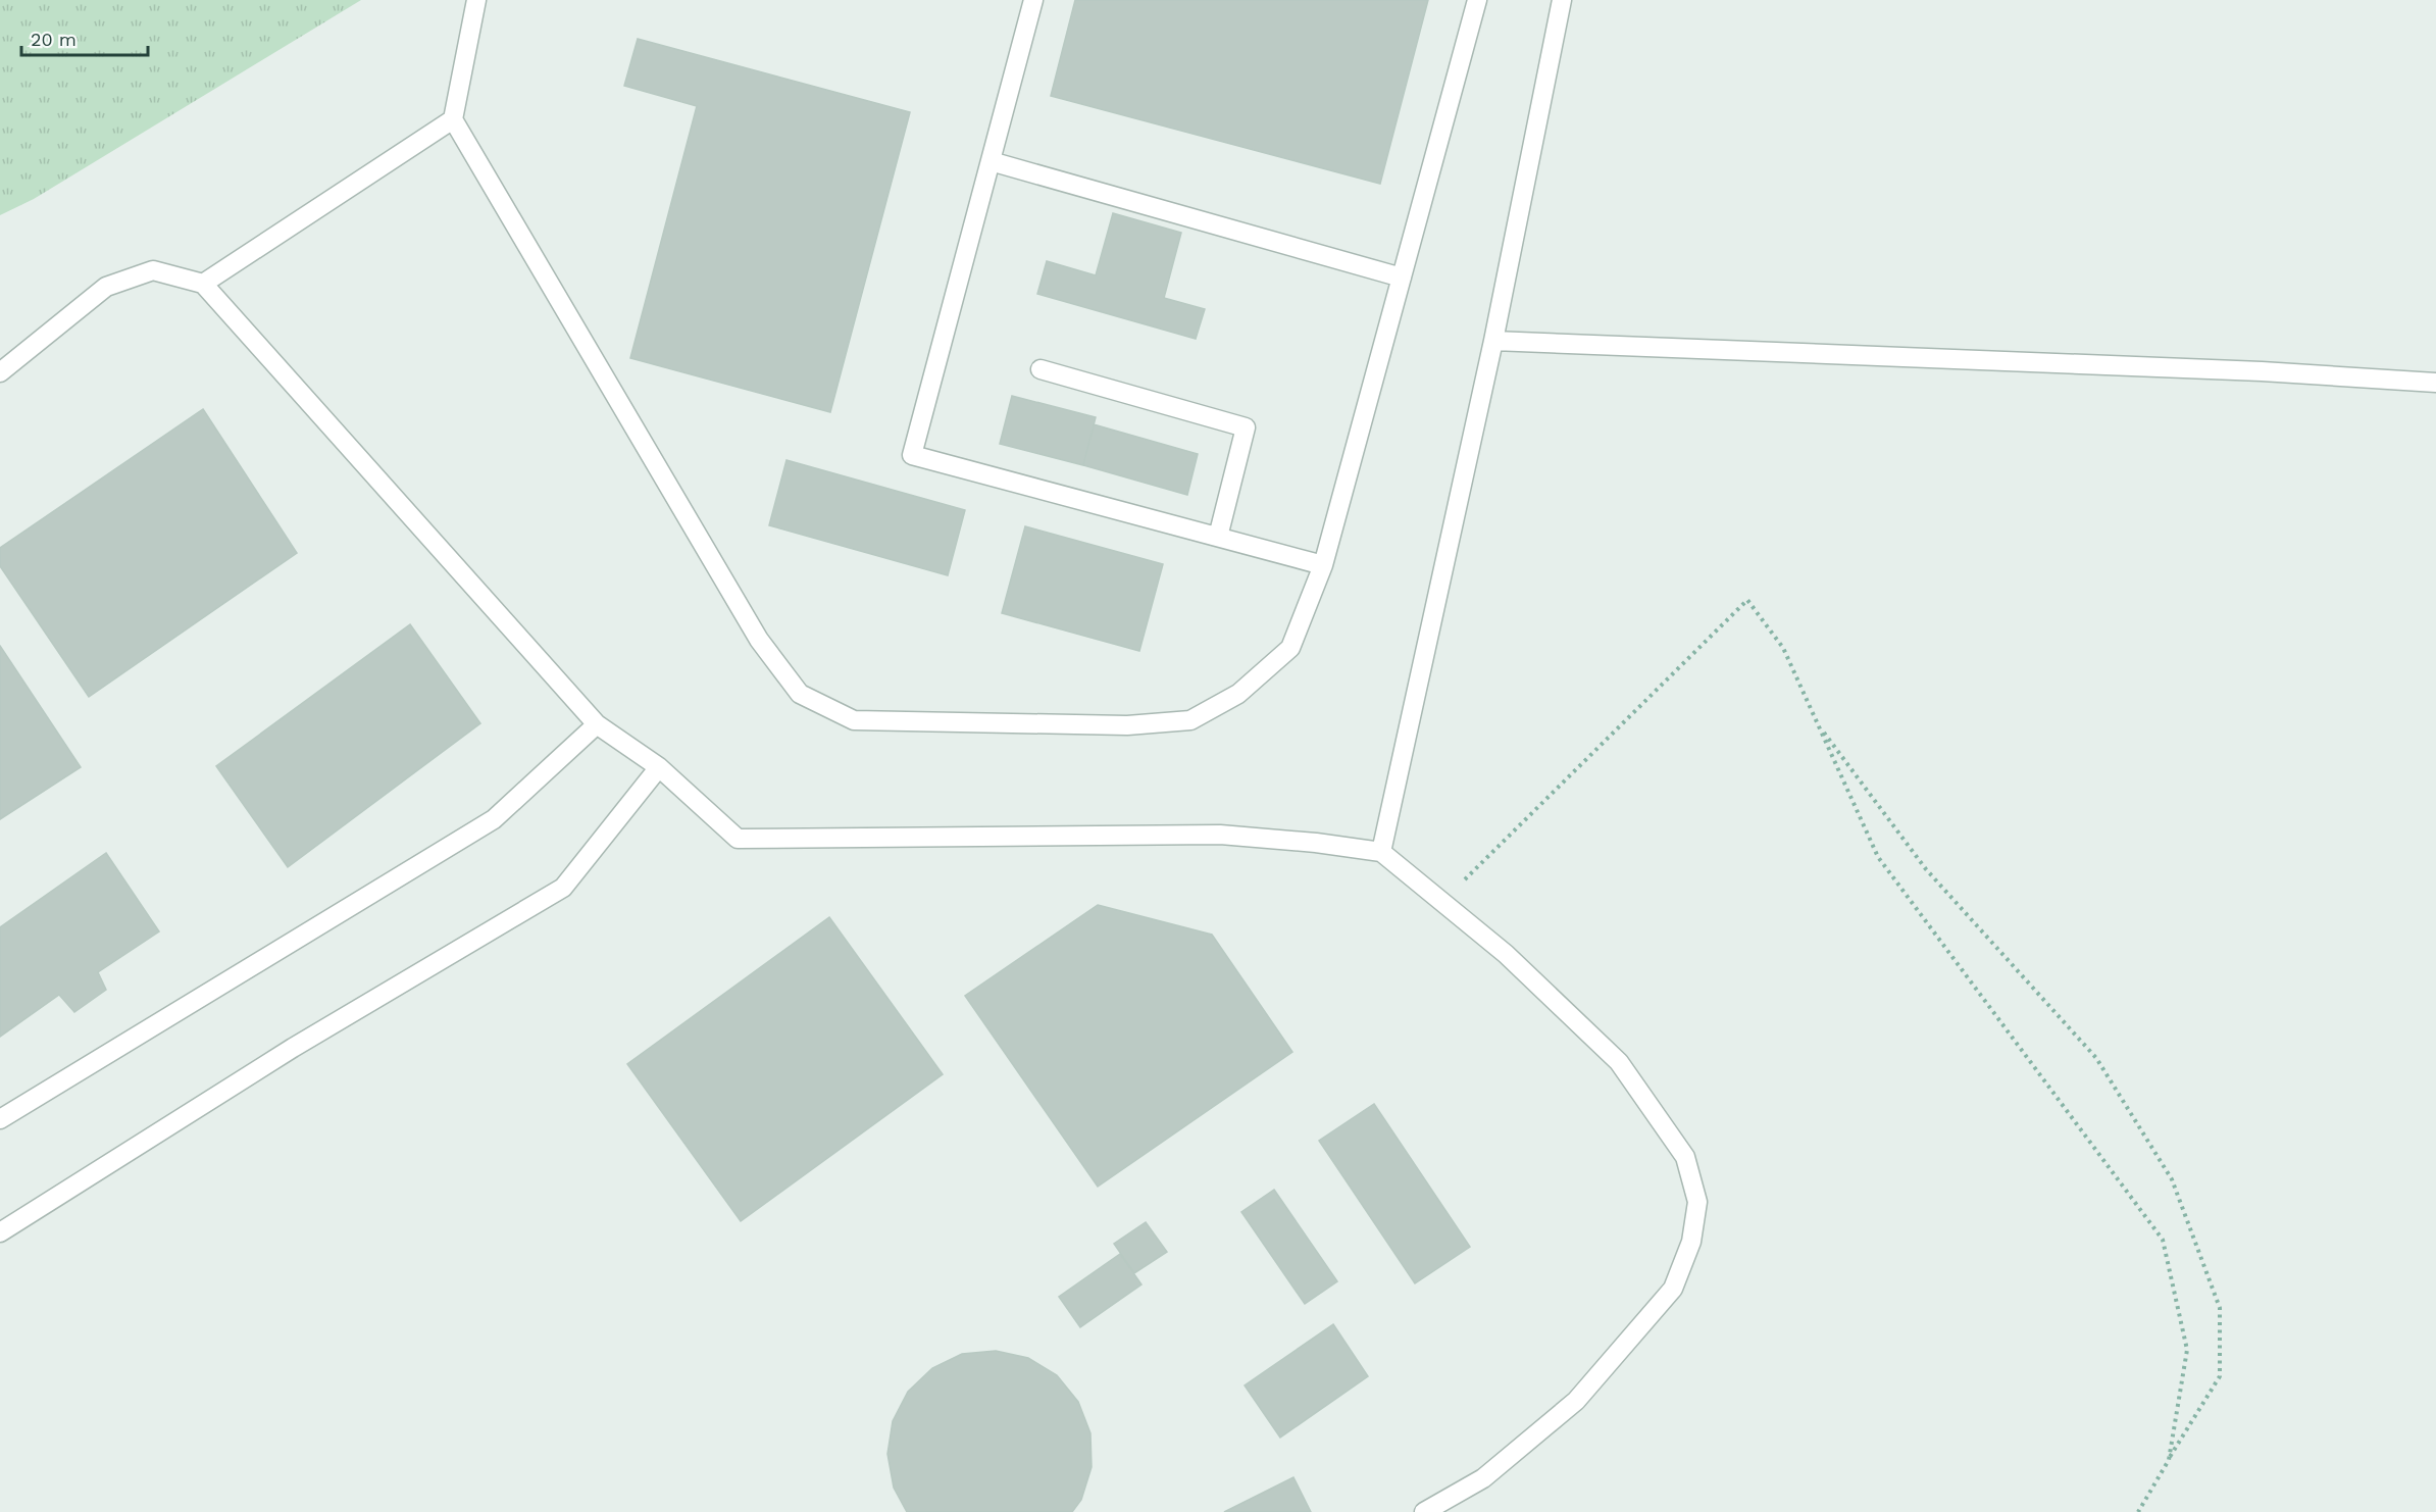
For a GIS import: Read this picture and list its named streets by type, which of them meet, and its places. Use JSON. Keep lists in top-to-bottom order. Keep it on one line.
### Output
{"scale_bar":"20 m"}
